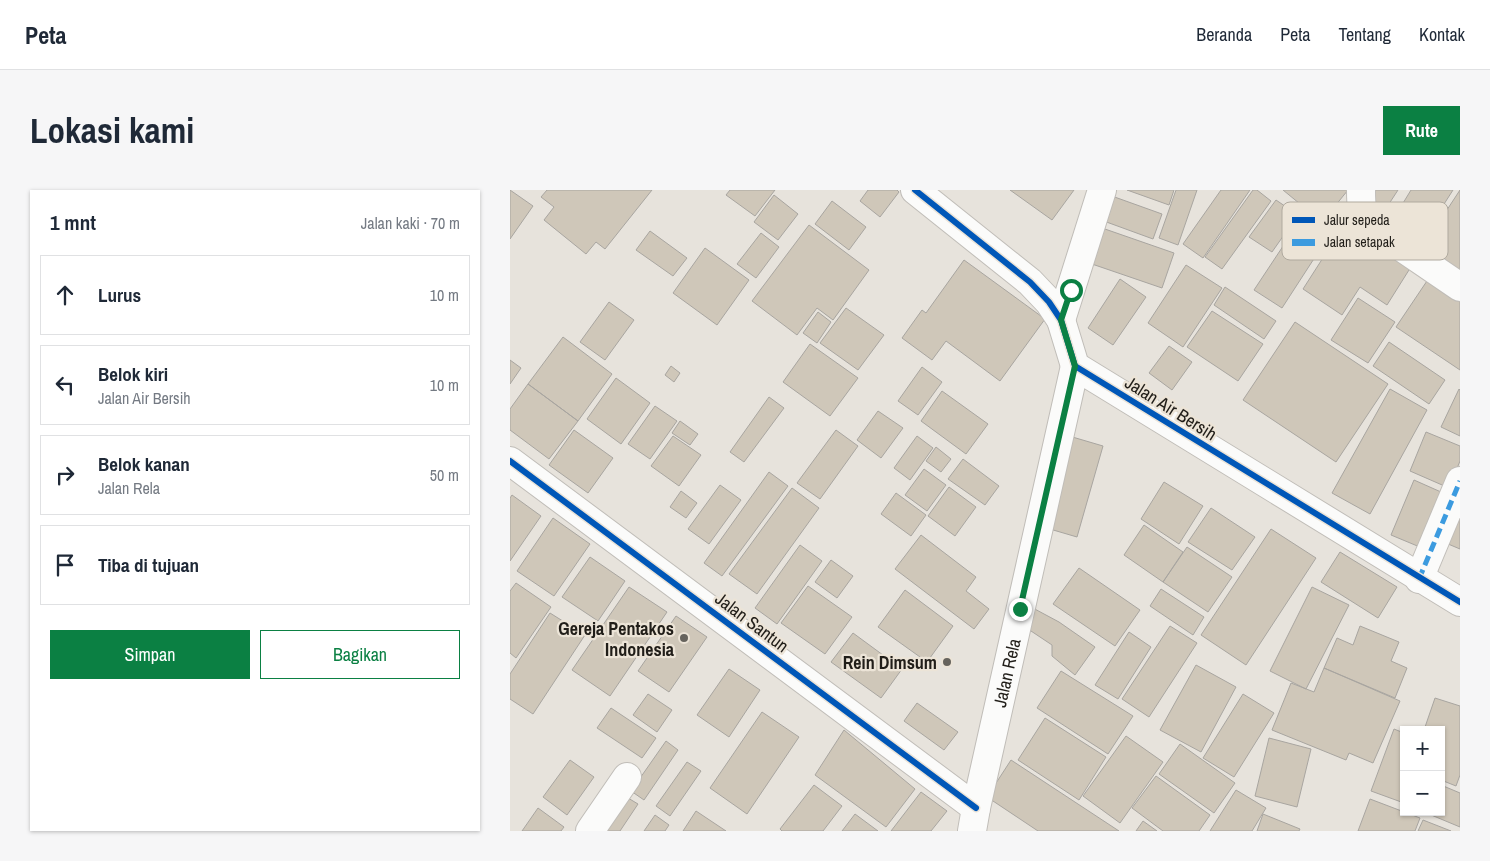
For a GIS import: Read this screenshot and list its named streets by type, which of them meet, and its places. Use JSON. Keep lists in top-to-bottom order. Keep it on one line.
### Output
{"streets":{"street":["Jalan Air Bersih","Jalan Santun","Jalan Rela"]},"crossings":[["Jalan Air Bersih","Jalan Rela"],["Jalan Santun","Jalan Rela"]],"places":["Gereja Pentakos Indonesia","Rein Dimsum"],"legend":["Jalur sepeda","Jalan setapak"],"page":{"header":"Peta","nav":["Beranda","Peta","Tentang","Kontak"],"buttons":["Rute",["Simpan","Bagikan"]],"title":"Lokasi kami","heading":["1 mnt","Jalan kaki · 70 m"],"list":[["Lurus","10 m"],["Belok kiri","Jalan Air Bersih","10 m"],["Belok kanan","Jalan Rela","50 m"],"Tiba di tujuan"],"map_buttons":["+","−"]}}
